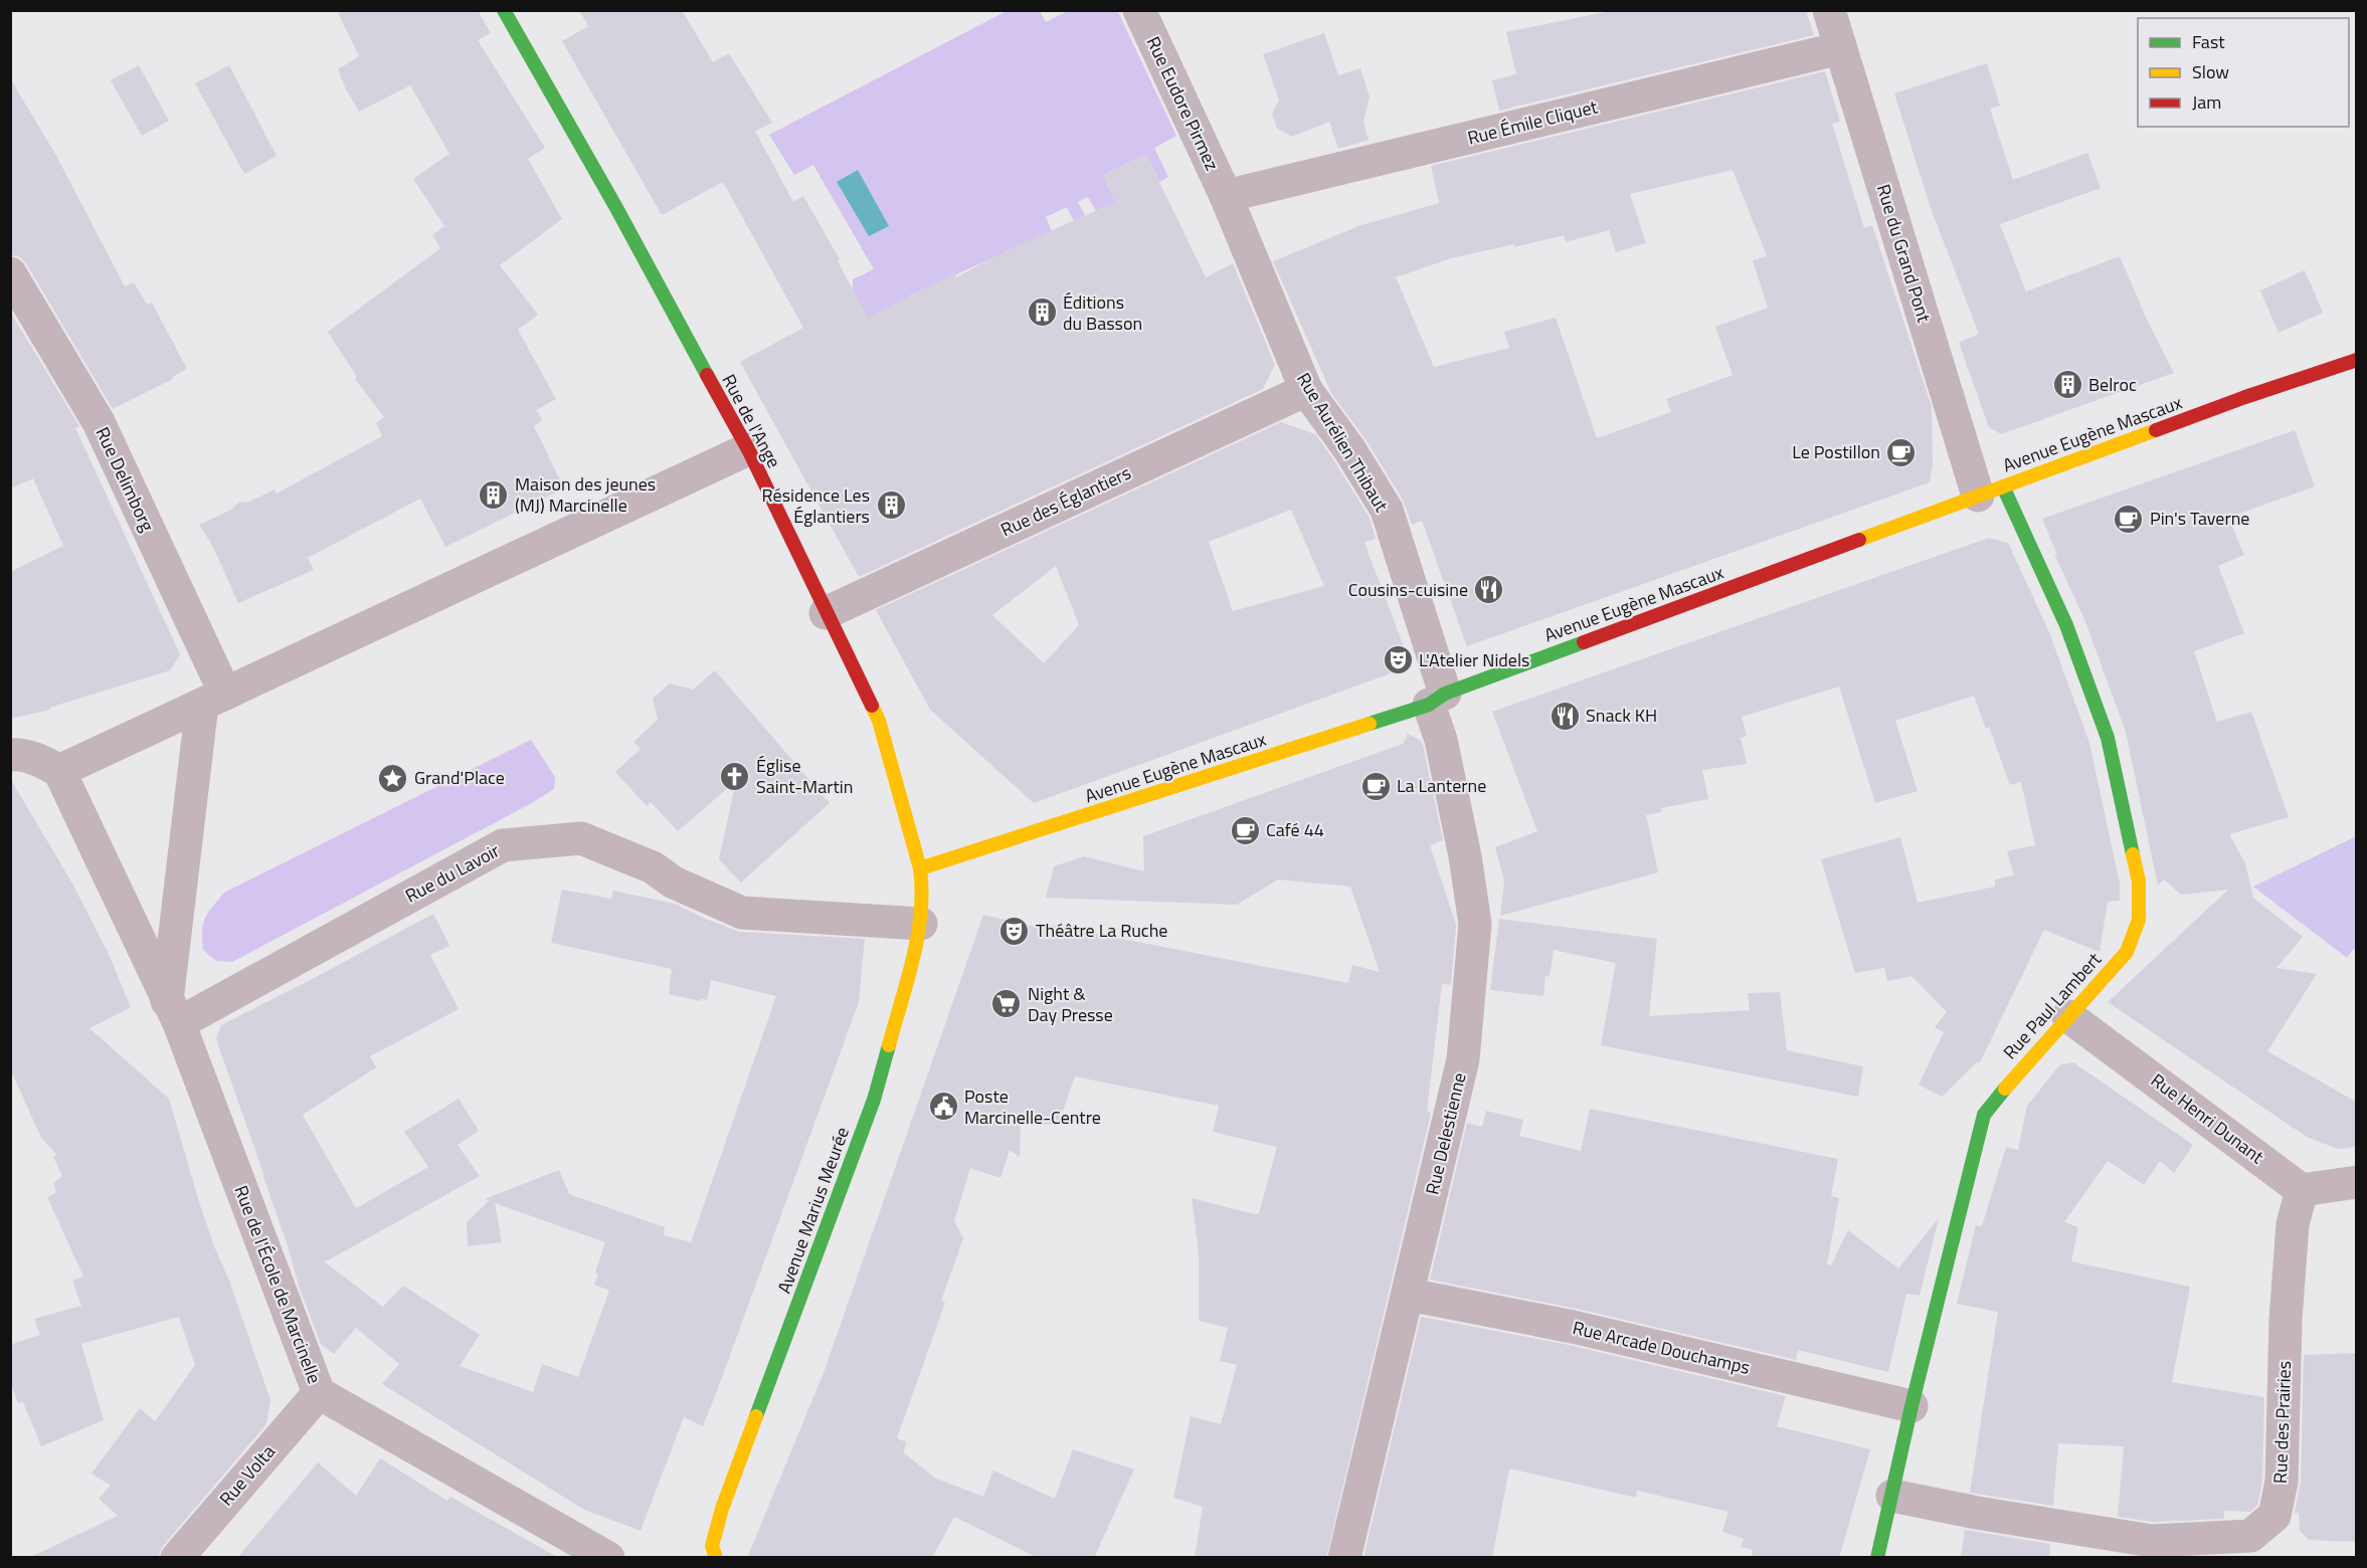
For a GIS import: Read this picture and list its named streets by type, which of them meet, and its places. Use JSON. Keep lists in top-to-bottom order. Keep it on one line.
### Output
{"streets":{"main road":["Rue de l'Ange","Avenue Eugène Mascaux","Rue Paul Lambert","Avenue Marius Meurée"],"street":["Rue Eudore Pirmez","Rue Émile Cliquet","Rue du Grand Pont","Rue Aurélien Thibaut","Rue Delimborg","Rue des Églantiers","Rue du Lavoir","Rue Henri Dunant","Rue Delestienne","Rue de l'École de Marcinelle","Rue Arcade Douchamps","Rue des Prairies","Rue Volta"]},"crossings":[["Rue Eudore Pirmez","Rue Émile Cliquet"],["Rue Eudore Pirmez","Rue Aurélien Thibaut"],["Rue Émile Cliquet","Rue du Grand Pont"],["Rue Émile Cliquet","Rue Aurélien Thibaut"],["Rue du Grand Pont","Avenue Eugène Mascaux"],["Rue du Grand Pont","Rue Paul Lambert"],["Rue de l'Ange","Avenue Eugène Mascaux"],["Rue de l'Ange","Rue des Églantiers"],["Rue de l'Ange","Avenue Marius Meurée"],["Avenue Eugène Mascaux","Rue Aurélien Thibaut"],["Avenue Eugène Mascaux","Rue Paul Lambert"],["Avenue Eugène Mascaux","Rue Delestienne"],["Avenue Eugène Mascaux","Avenue Marius Meurée"],["Rue Aurélien Thibaut","Rue des Églantiers"],["Rue Aurélien Thibaut","Rue Delestienne"],["Rue Delimborg","Rue de l'École de Marcinelle"],["Rue du Lavoir","Avenue Marius Meurée"],["Rue du Lavoir","Rue de l'École de Marcinelle"],["Rue Paul Lambert","Rue Henri Dunant"],["Rue Paul Lambert","Rue Arcade Douchamps"],["Rue Paul Lambert","Rue des Prairies"],["Rue Henri Dunant","Rue des Prairies"],["Rue Delestienne","Rue Arcade Douchamps"],["Rue de l'École de Marcinelle","Rue Volta"]],"places":{"building":["Éditions du Basson","Belroc","Maison des jeunes (MJ) Marcinelle","Résidence Les Églantiers"],"cafe":["Le Postillon","Pin's Taverne","La Lanterne","Café 44"],"restaurant":["Cousins-cuisine","Snack KH"],"theatre":["L'Atelier Nidels","Théâtre La Ruche"],"church":["Église Saint-Martin"],"place":["Grand'Place"],"supermarket":["Night & Day Presse"],"public building":["Poste Marcinelle-Centre"]},"legend":["Fast","Slow","Jam"]}
